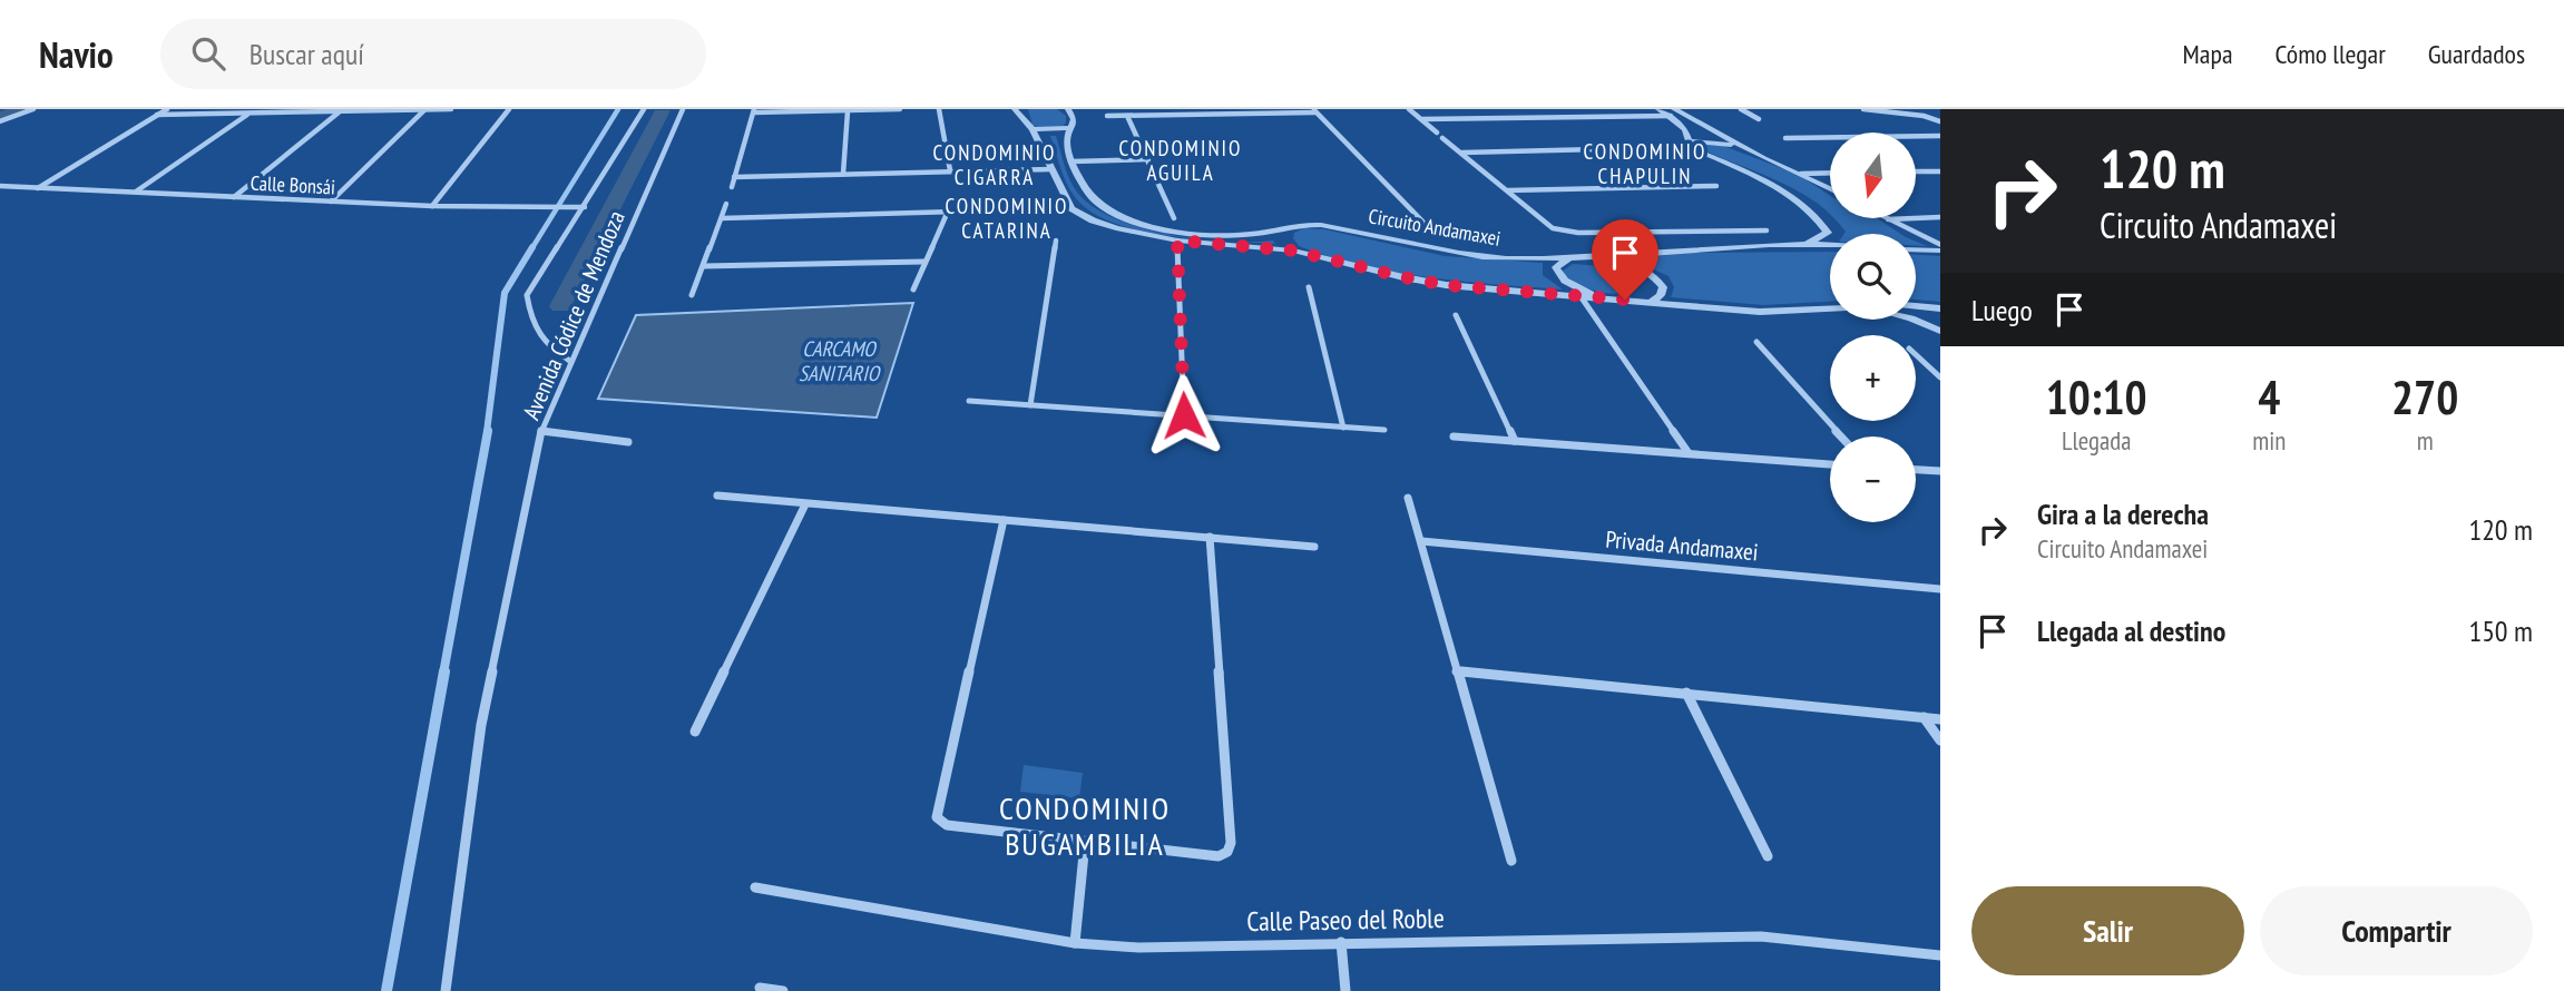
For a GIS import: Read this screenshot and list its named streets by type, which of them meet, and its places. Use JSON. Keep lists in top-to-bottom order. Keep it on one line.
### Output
{"streets":{"street":["Calle Bonsái","Circuito Andamaxei","Avenida Códice de Mendoza","Privada Andamaxei","Calle Paseo del Roble"]},"districts":["CONDOMINIO AGUILA","CONDOMINIO CHAPULIN","CONDOMINIO CIGARRA","CONDOMINIO CATARINA","CONDOMINIO BUGAMBILIA"],"water":["CARCAMO SANITARIO"],"north":"bottom","page":{"header":"Navio","search":"Buscar aquí","nav":["Mapa","Cómo llegar","Guardados"],"turn":["120 m","Circuito Andamaxei"],"map_buttons":["+","−"],"then":"Luego","eta":["10:10","Llegada","4","min","270","m"],"list":[{"name":"Gira a la derecha","note":"Circuito Andamaxei","value":"120 m"},{"name":"Llegada al destino","value":"150 m"}],"buttons":["Salir","Compartir"]}}
